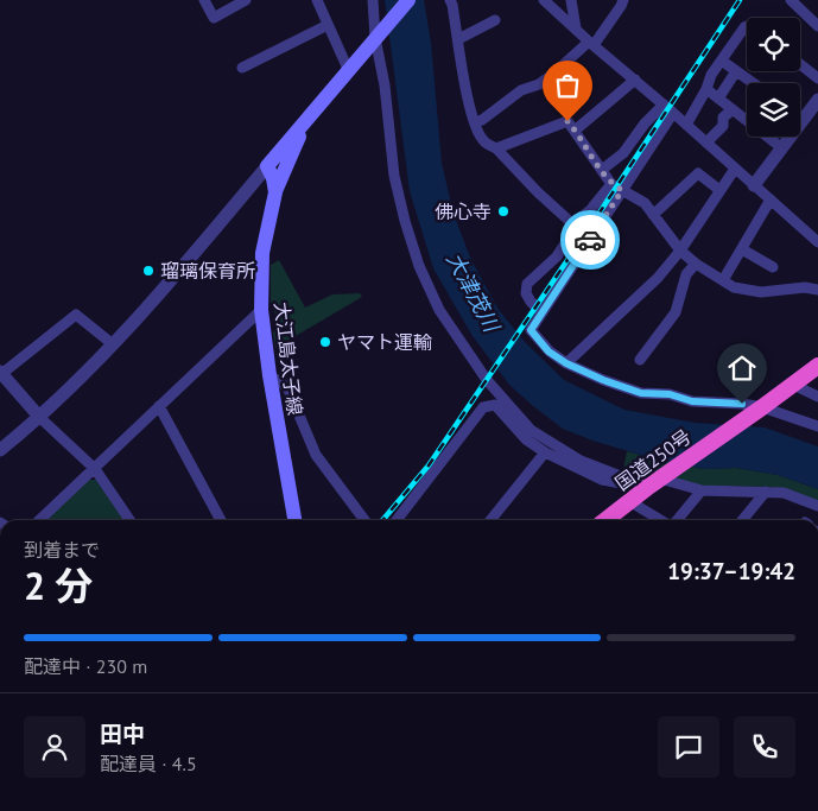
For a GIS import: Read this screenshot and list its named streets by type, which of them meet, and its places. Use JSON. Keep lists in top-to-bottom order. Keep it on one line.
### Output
{"streets":{"highway":["国道250号"],"main road":["大江島太子線"]},"water":["大津茂川"],"places":["佛心寺","瑠璃保育所","ヤマト運輸"],"page":{"heading":["2 分","到着まで","19:37–19:42"],"panel":["田中","配達員 · 4.5"],"bar":"配達中 · 230 m"}}
